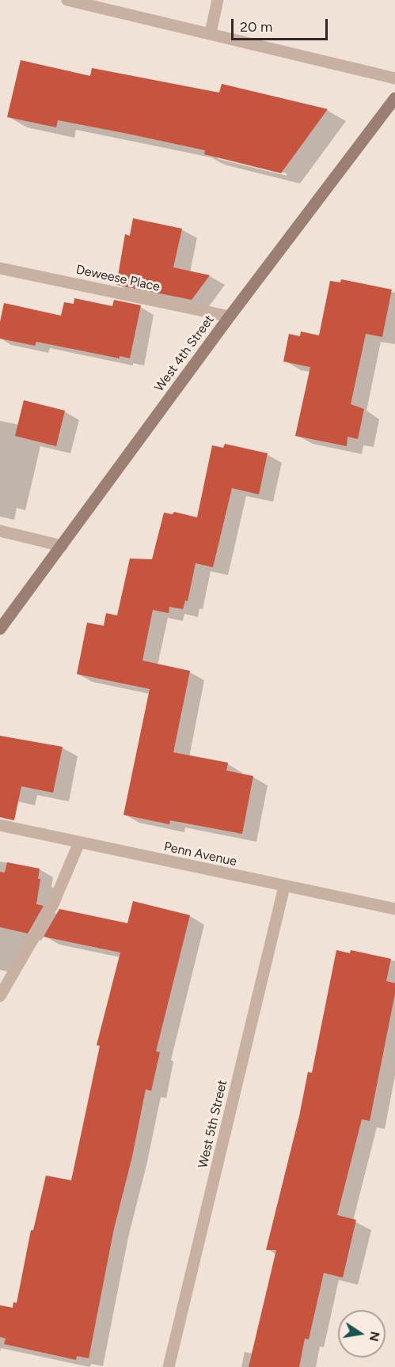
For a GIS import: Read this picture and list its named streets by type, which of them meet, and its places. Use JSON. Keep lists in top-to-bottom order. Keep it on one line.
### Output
{"streets":{"main road":["West 4th Street"],"street":["Deweese Place","Penn Avenue","West 5th Street"]},"crossings":[["Deweese Place","West 4th Street"],["Penn Avenue","West 5th Street"]],"scale_bar":"20 m","north":"right"}
